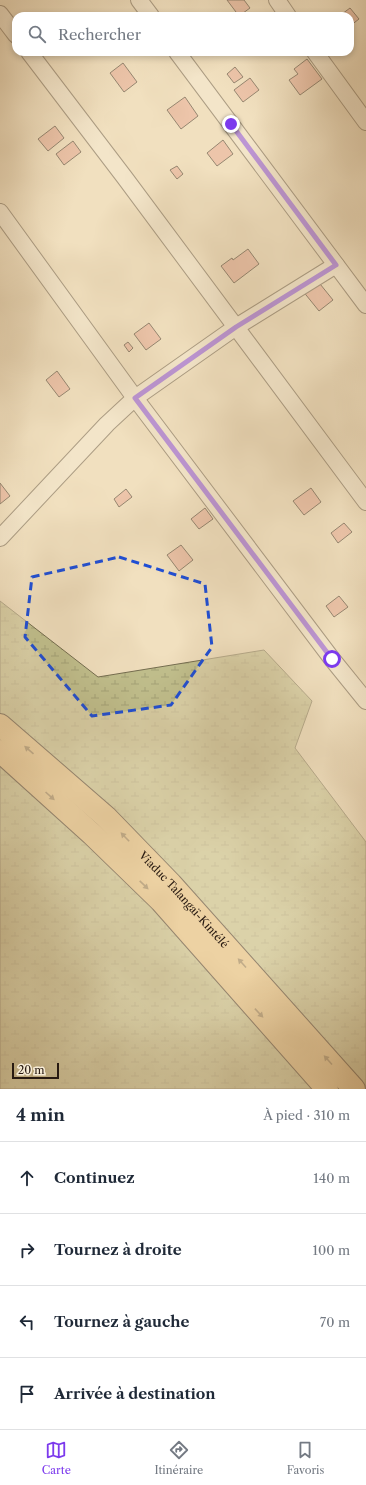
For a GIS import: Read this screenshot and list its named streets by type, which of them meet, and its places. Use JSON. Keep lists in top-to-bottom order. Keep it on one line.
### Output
{"streets":{"highway":["Viaduc Talangaï-Kintélé"]},"scale_bar":"20 m","page":{"search":"Rechercher","scale":"20 m","heading":["4 min","À pied · 310 m"],"list":[["Continuez","140 m"],["Tournez à droite","100 m"],["Tournez à gauche","70 m"],"Arrivée à destination"],"nav":["Carte","Itinéraire","Favoris"]}}
